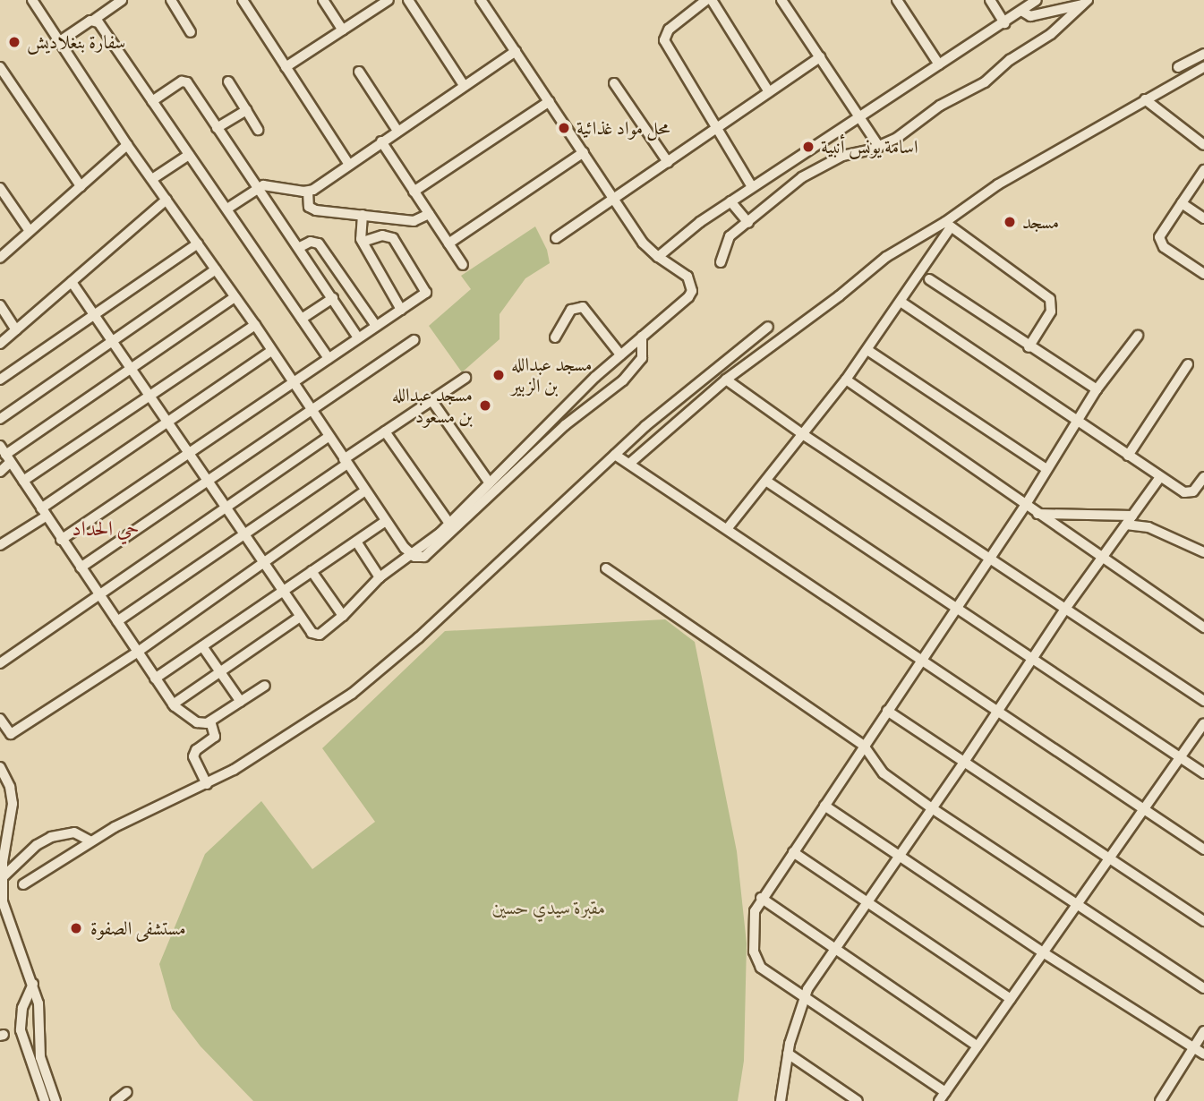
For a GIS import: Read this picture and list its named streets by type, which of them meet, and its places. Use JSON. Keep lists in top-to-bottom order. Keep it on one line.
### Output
{"districts":["حي الحداد"],"parks":["مقبرة سيدي حسين"],"places":["سفارة بنغلاديش","محل مواد غذائية","اسامة يونس أنبية","مسجد","مسجد عبدالله بن الزبير","مسجد عبدالله بن مسعود","مستشفى الصفوة"]}
